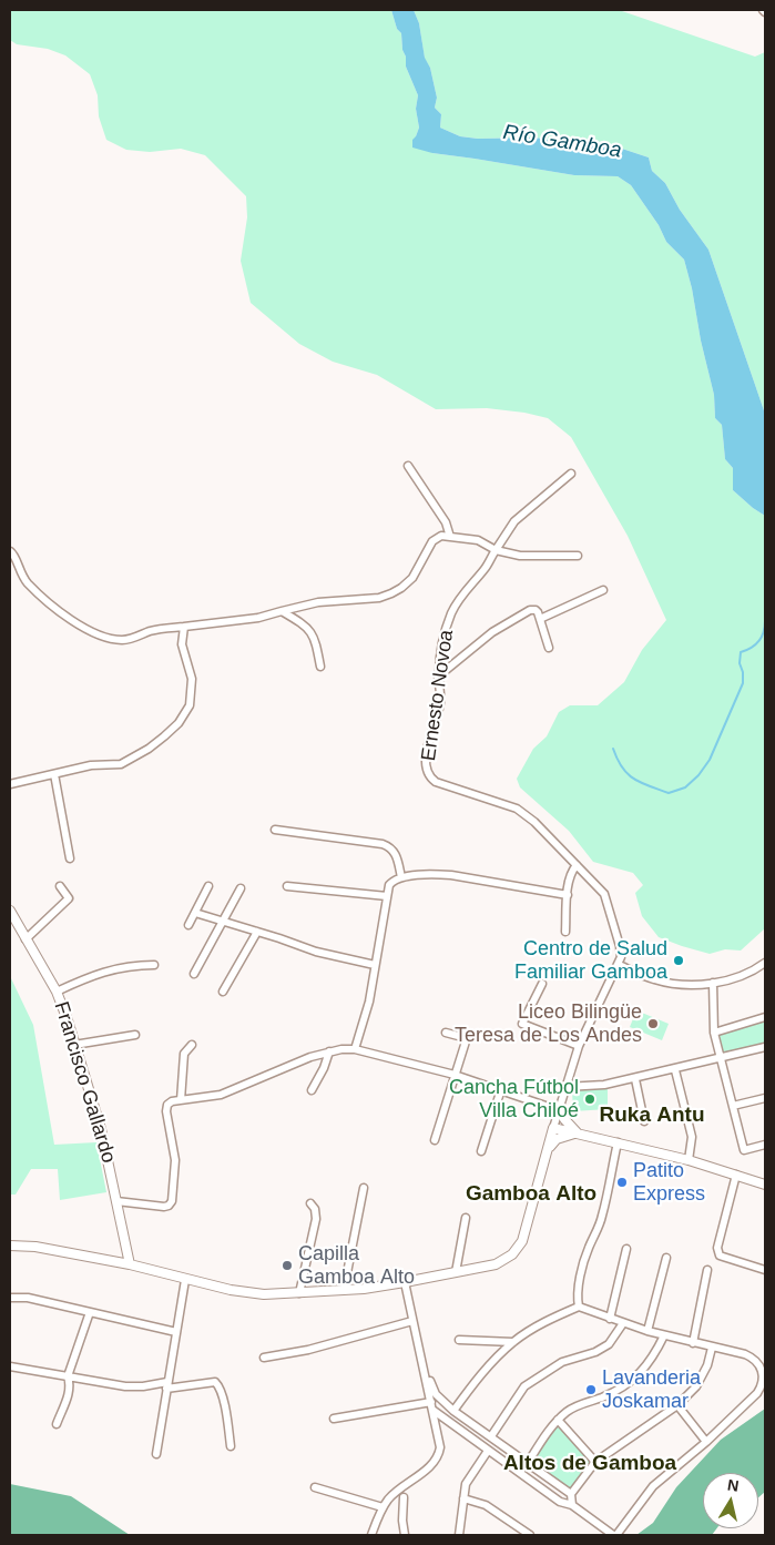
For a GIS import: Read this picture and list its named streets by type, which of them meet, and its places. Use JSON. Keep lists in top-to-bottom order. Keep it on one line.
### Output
{"streets":{"street":["Ernesto Novoa","Francisco Gallardo"]},"crossings":[["Ernesto Novoa","Francisco Gallardo"]],"districts":["Ruka Antu","Gamboa Alto","Altos de Gamboa"],"water":["Río Gamboa"],"places":["Centro de Salud Familiar Gamboa","Liceo Bilingüe Teresa de Los Andes","Cancha Fútbol Villa Chiloé","Patito Express","Capilla Gamboa Alto","Lavanderia Joskamar"],"north":"top"}
